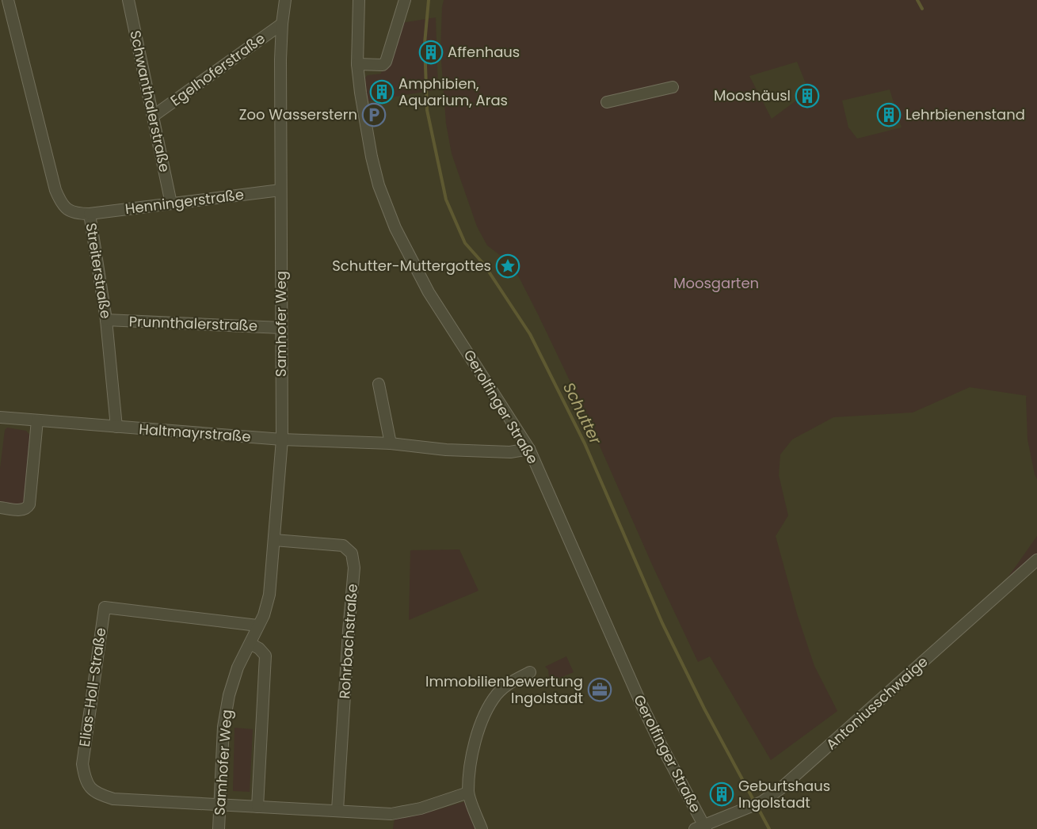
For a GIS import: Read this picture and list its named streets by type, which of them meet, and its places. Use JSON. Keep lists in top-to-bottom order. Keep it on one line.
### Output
{"streets":{"street":["Egelhoferstraße","Schwanthalerstraße","Henningerstraße","Streiterstraße","Prunnthalerstraße","Samhofer Weg","Gerolfinger Straße","Haltmayrstraße","Rohrbachstraße","Elias-Holl-Straße","Antoniusschwaige"]},"crossings":[["Egelhoferstraße","Schwanthalerstraße"],["Egelhoferstraße","Samhofer Weg"],["Schwanthalerstraße","Henningerstraße"],["Henningerstraße","Streiterstraße"],["Henningerstraße","Samhofer Weg"],["Streiterstraße","Prunnthalerstraße"],["Streiterstraße","Haltmayrstraße"],["Prunnthalerstraße","Samhofer Weg"],["Samhofer Weg","Haltmayrstraße"],["Samhofer Weg","Rohrbachstraße"],["Samhofer Weg","Elias-Holl-Straße"],["Gerolfinger Straße","Haltmayrstraße"],["Gerolfinger Straße","Antoniusschwaige"]],"water":["Schutter"],"parks":["Moosgarten"],"places":{"building":["Affenhaus","Amphibien, Aquarium, Aras","Mooshäusl","Lehrbienenstand","Geburtshaus Ingolstadt"],"parking":["Zoo Wasserstern"],"place":["Schutter-Muttergottes"],"office":["Immobilienbewertung Ingolstadt"]}}
